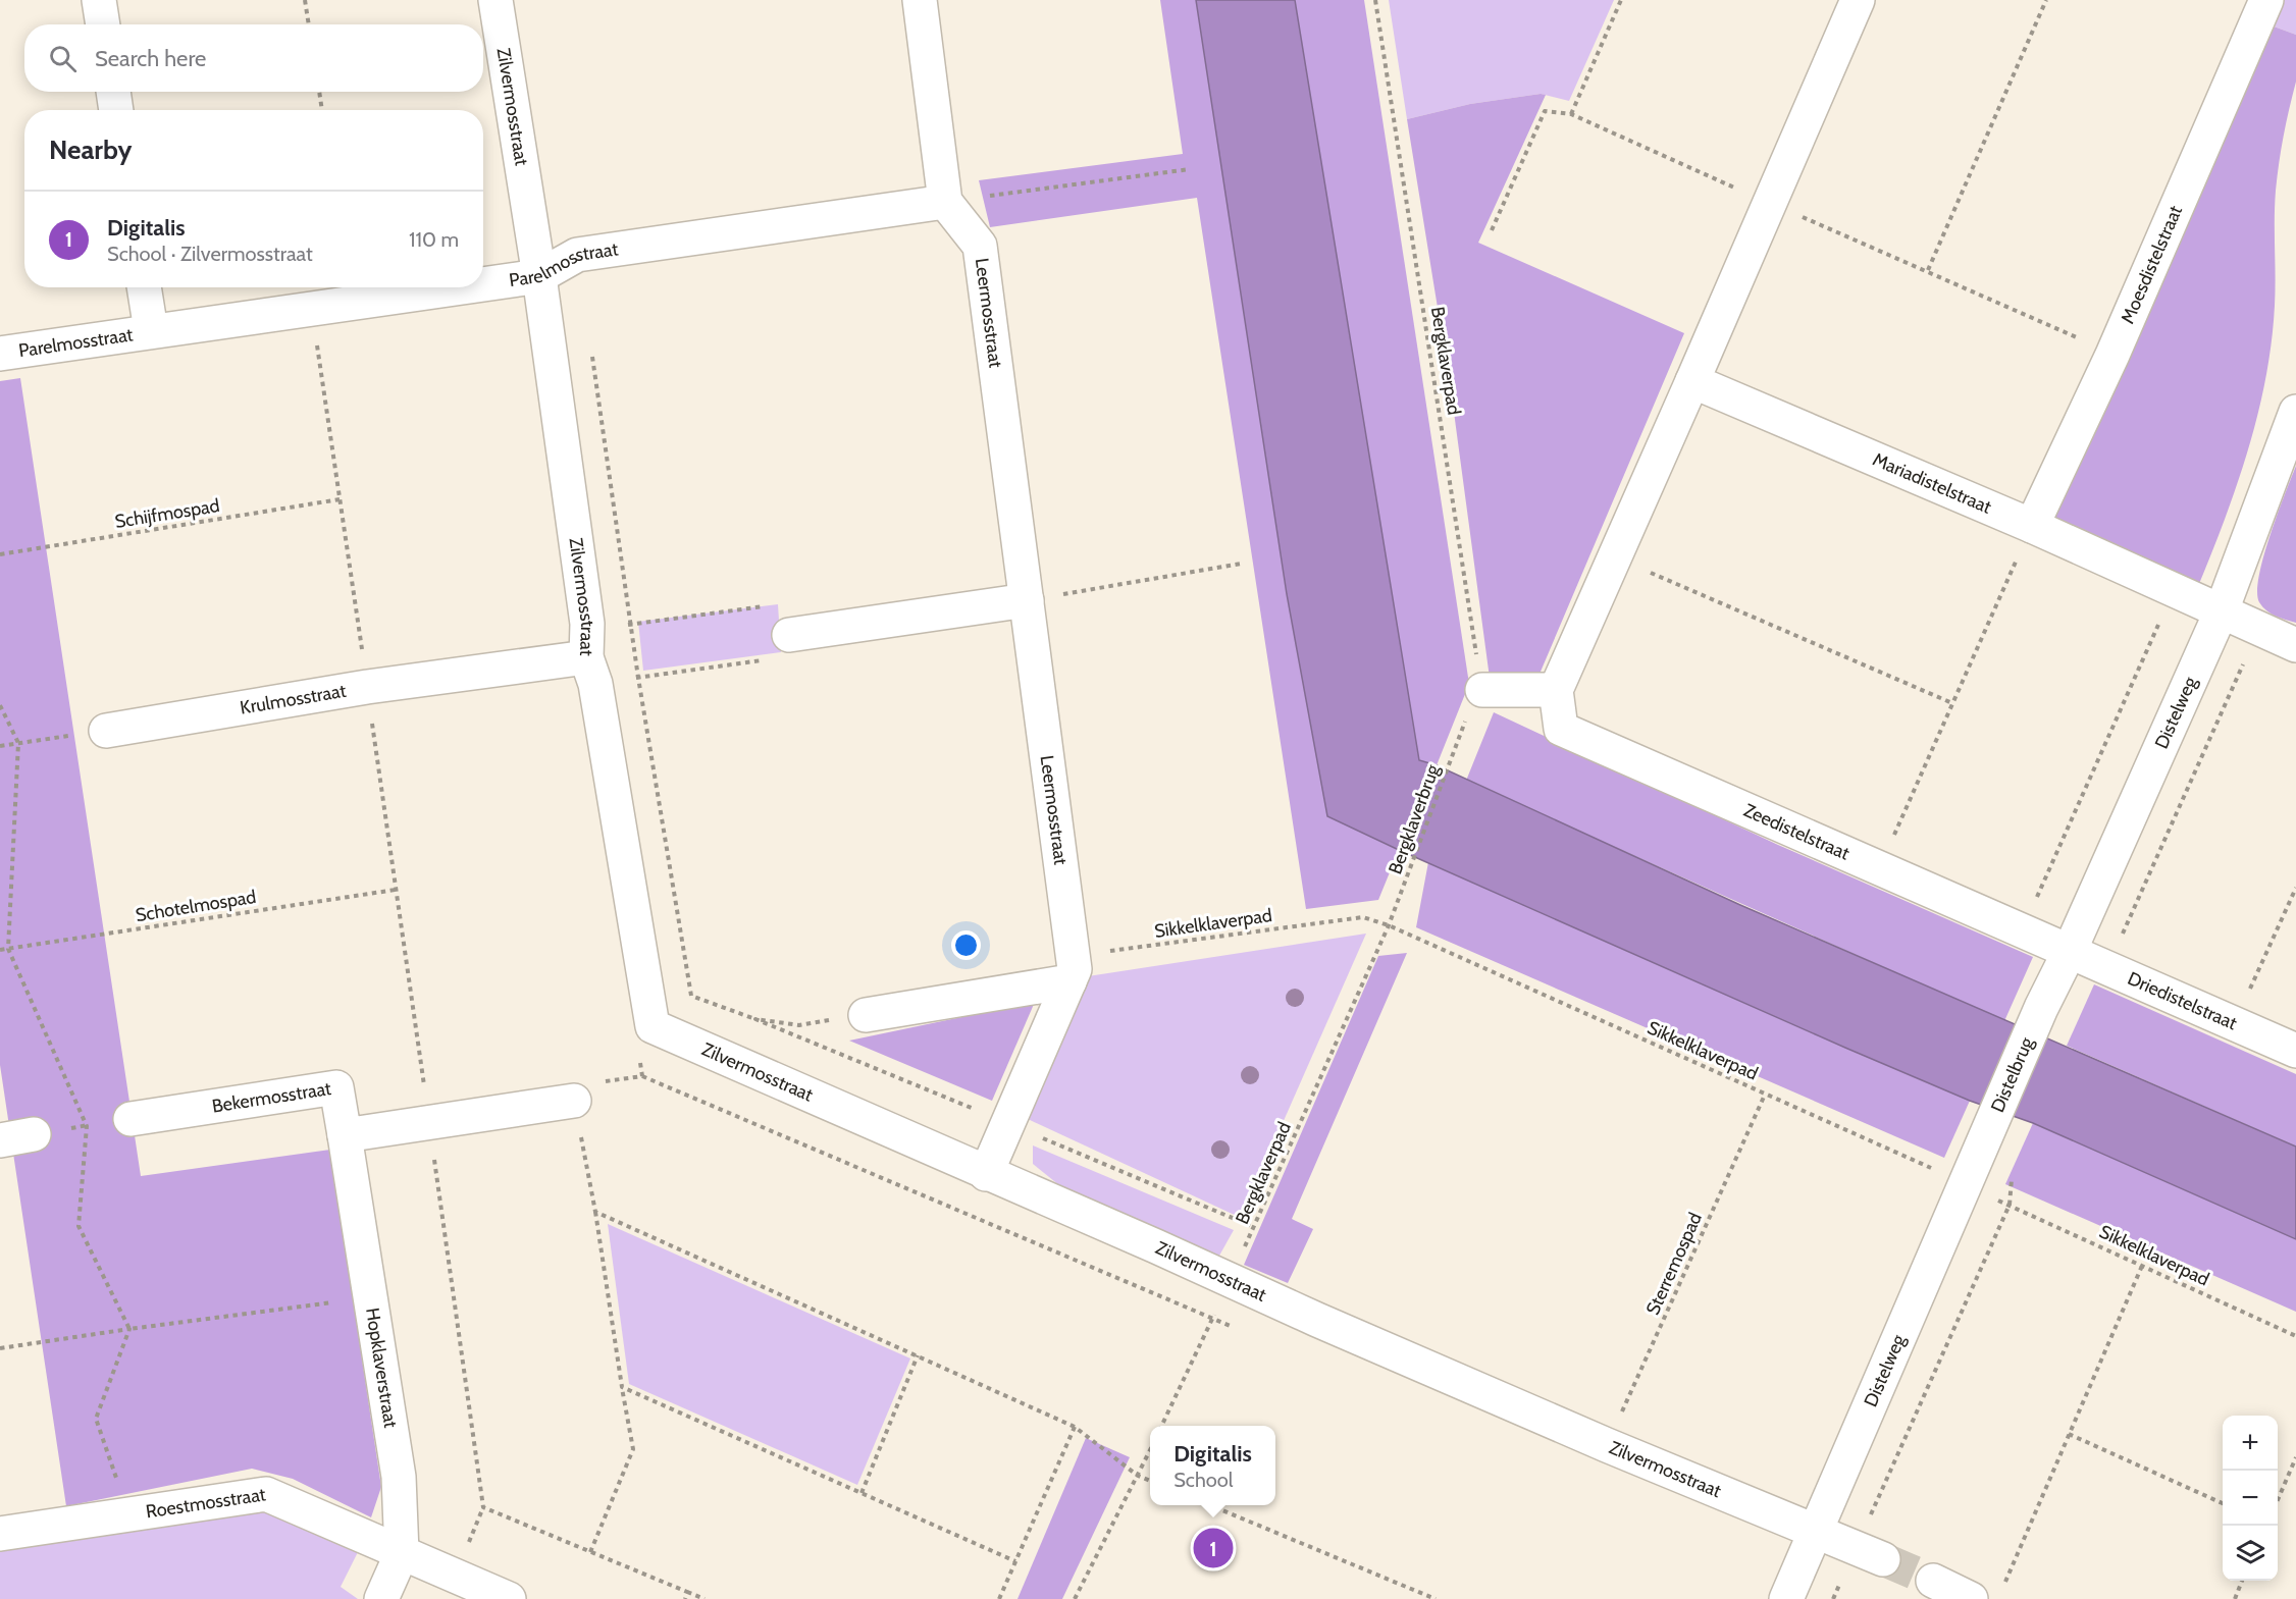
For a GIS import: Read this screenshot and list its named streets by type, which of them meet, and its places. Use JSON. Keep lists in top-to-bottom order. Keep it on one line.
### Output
{"streets":{"street":["Zilvermosstraat","Moesdistelstraat","Parelmosstraat","Leermosstraat","Mariadistelstraat","Krulmosstraat","Distelweg","Zeedistelstraat","Driedistelstraat","Distelbrug","Bekermosstraat","Hopklaverstraat","Roestmosstraat"],"path":["Bergklaverpad","Schijfmospad","Bergklaverbrug","Schotelmospad","Sikkelklaverpad","Sterremospad"]},"crossings":[["Zilvermosstraat","Parelmosstraat"],["Zilvermosstraat","Bergklaverpad"],["Zilvermosstraat","Krulmosstraat"],["Zilvermosstraat","Distelweg"],["Zilvermosstraat","Sterremospad"],["Moesdistelstraat","Mariadistelstraat"],["Parelmosstraat","Leermosstraat"],["Leermosstraat","Sikkelklaverpad"],["Bergklaverpad","Bergklaverbrug"],["Bergklaverpad","Sikkelklaverpad"],["Mariadistelstraat","Distelweg"],["Distelweg","Zeedistelstraat"],["Distelweg","Sikkelklaverpad"],["Distelweg","Driedistelstraat"],["Distelweg","Distelbrug"],["Bergklaverbrug","Sikkelklaverpad"],["Zeedistelstraat","Driedistelstraat"],["Sikkelklaverpad","Sterremospad"],["Bekermosstraat","Hopklaverstraat"],["Hopklaverstraat","Roestmosstraat"]],"page":{"search":"Search here","heading":"Nearby","list":[{"mark":"1","name":"Digitalis","note":"School · Zilvermosstraat","value":"110 m"}],"map_buttons":["+","−"],"popup":["Digitalis","School"],"pins":"1"}}
